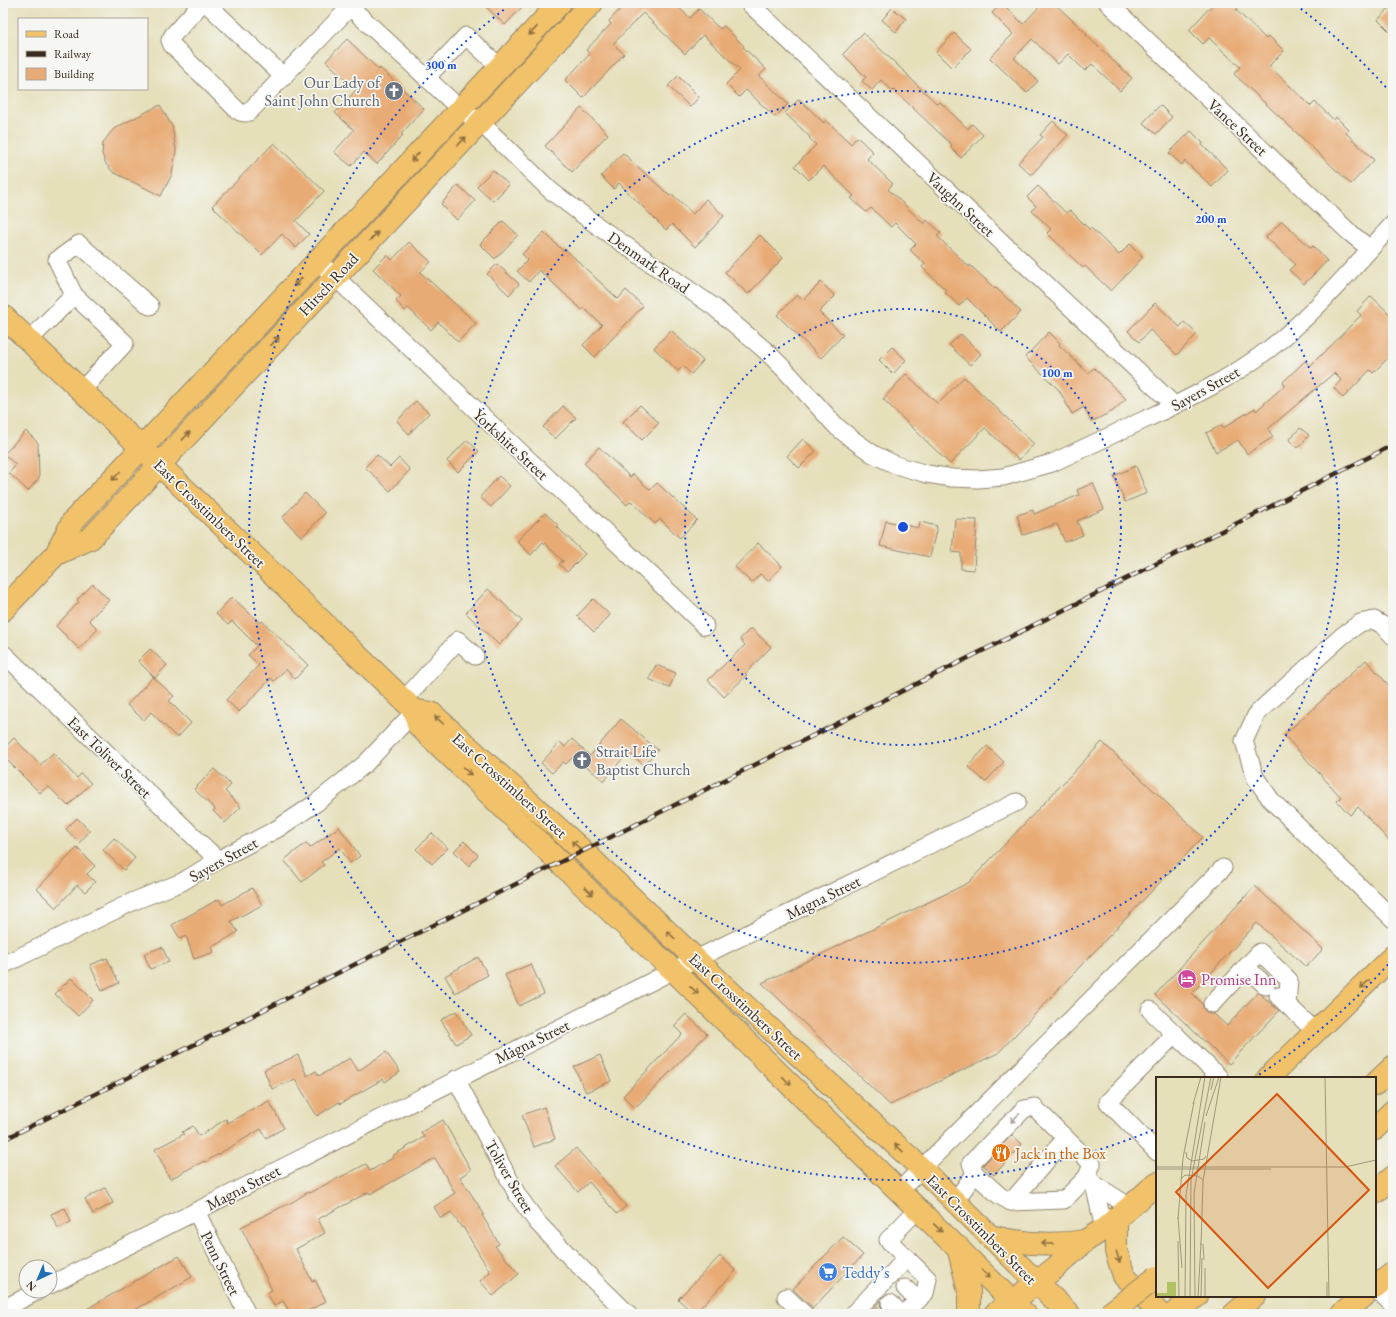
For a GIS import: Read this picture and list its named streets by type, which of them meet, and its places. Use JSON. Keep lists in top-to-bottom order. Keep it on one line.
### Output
{"streets":{"main road":["Hirsch Road","East Crosstimbers Street"],"street":["Vance Street","Vaughn Street","Denmark Road","Sayers Street","Yorkshire Street","East Toliver Street","Magna Street","Toliver Street","Penn Street"]},"crossings":[["Vance Street","Sayers Street"],["Vaughn Street","Sayers Street"],["Denmark Road","Hirsch Road"],["Denmark Road","Sayers Street"],["Hirsch Road","Yorkshire Street"],["Hirsch Road","East Crosstimbers Street"],["Sayers Street","East Crosstimbers Street"],["Sayers Street","East Toliver Street"],["East Crosstimbers Street","Magna Street"],["Magna Street","Toliver Street"],["Magna Street","Penn Street"]],"places":{"church":["Our Lady of Saint John Church","Strait Life Baptist Church"],"hotel":["Promise Inn"],"restaurant":["Jack in the Box"],"supermarket":["Teddy’s"]},"legend":["Road","Railway","Building"],"north":"bottom left","rings":["300 m","200 m","100 m"]}
